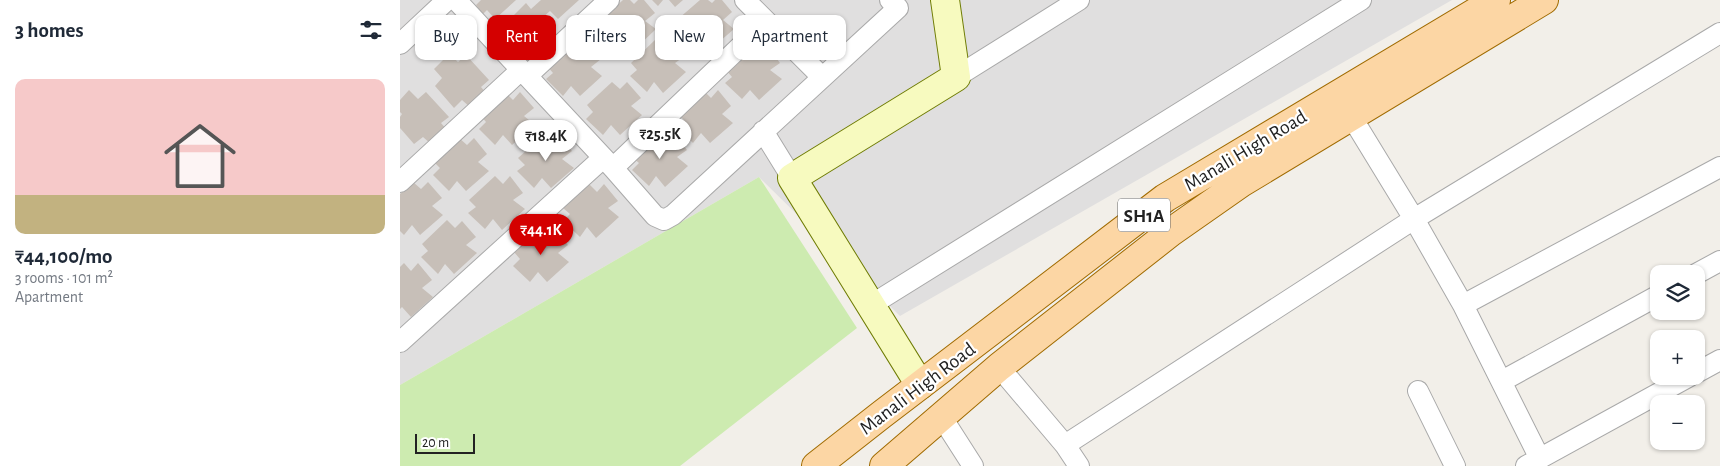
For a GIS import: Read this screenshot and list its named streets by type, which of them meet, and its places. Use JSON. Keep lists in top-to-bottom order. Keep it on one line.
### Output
{"streets":{"main road":["Manali High Road","SH1A"]},"scale_bar":"20 m","page":{"heading":"3 homes","chip":["Buy","Rent","Filters","New","Apartment"],"list":[{"name":"₹44,100/mo","note":"3 rooms · 101 m² · Apartment"}],"price":["₹25.5K","₹18.4K","₹44.1K"],"map_buttons":["+","−"],"scale":"20 m"}}
